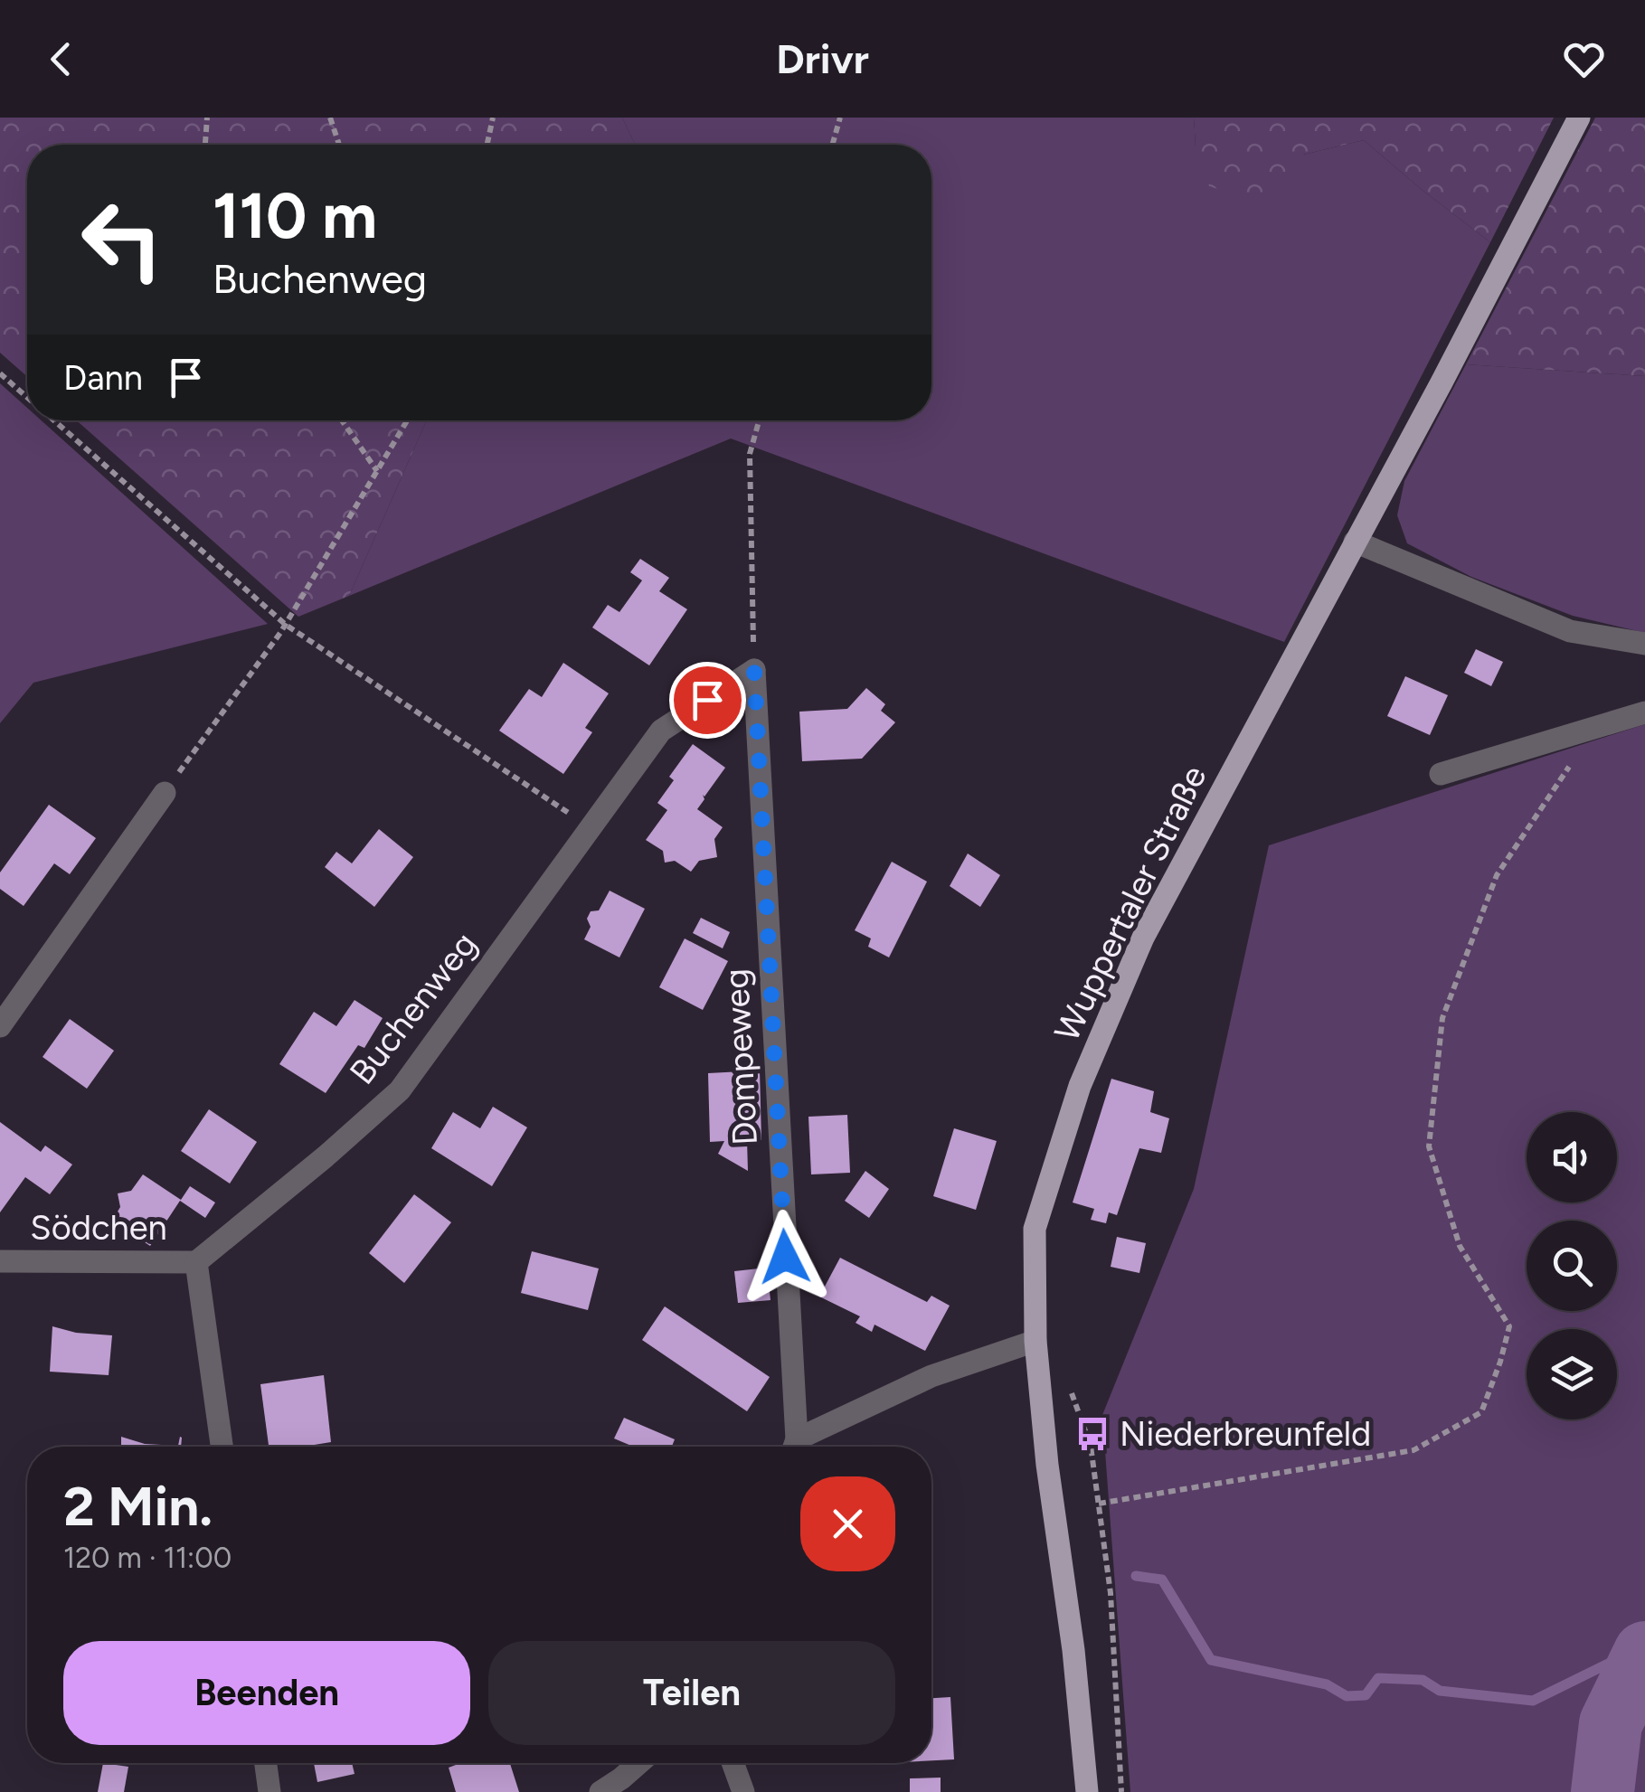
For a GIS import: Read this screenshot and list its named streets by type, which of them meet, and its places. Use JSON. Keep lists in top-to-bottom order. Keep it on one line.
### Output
{"streets":{"main road":["Wuppertaler Straße"],"street":["Buchenweg","Dompeweg","Södchen"]},"crossings":[["Buchenweg","Dompeweg"],["Buchenweg","Södchen"]],"places":{"bus stop":["Niederbreunfeld"]},"page":{"header":"Drivr","turn":["110 m","Buchenweg"],"then":"Dann","heading":["2 Min.","120 m · 11:00"],"buttons":["Beenden","Teilen"]}}
